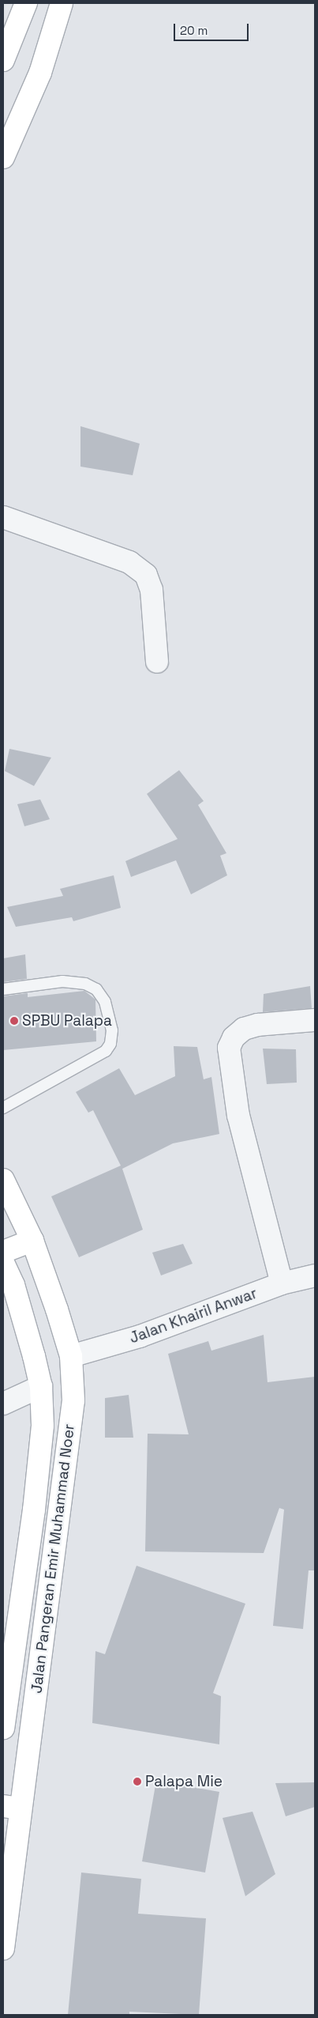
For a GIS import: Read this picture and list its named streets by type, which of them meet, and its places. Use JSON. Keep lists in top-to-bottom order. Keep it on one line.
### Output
{"streets":{"main road":["Jalan Pangeran Emir Muhammad Noer"],"street":["Jalan Khairil Anwar"]},"crossings":[["Jalan Khairil Anwar","Jalan Pangeran Emir Muhammad Noer"]],"places":["SPBU Palapa","Palapa Mie"],"scale_bar":"20 m"}
